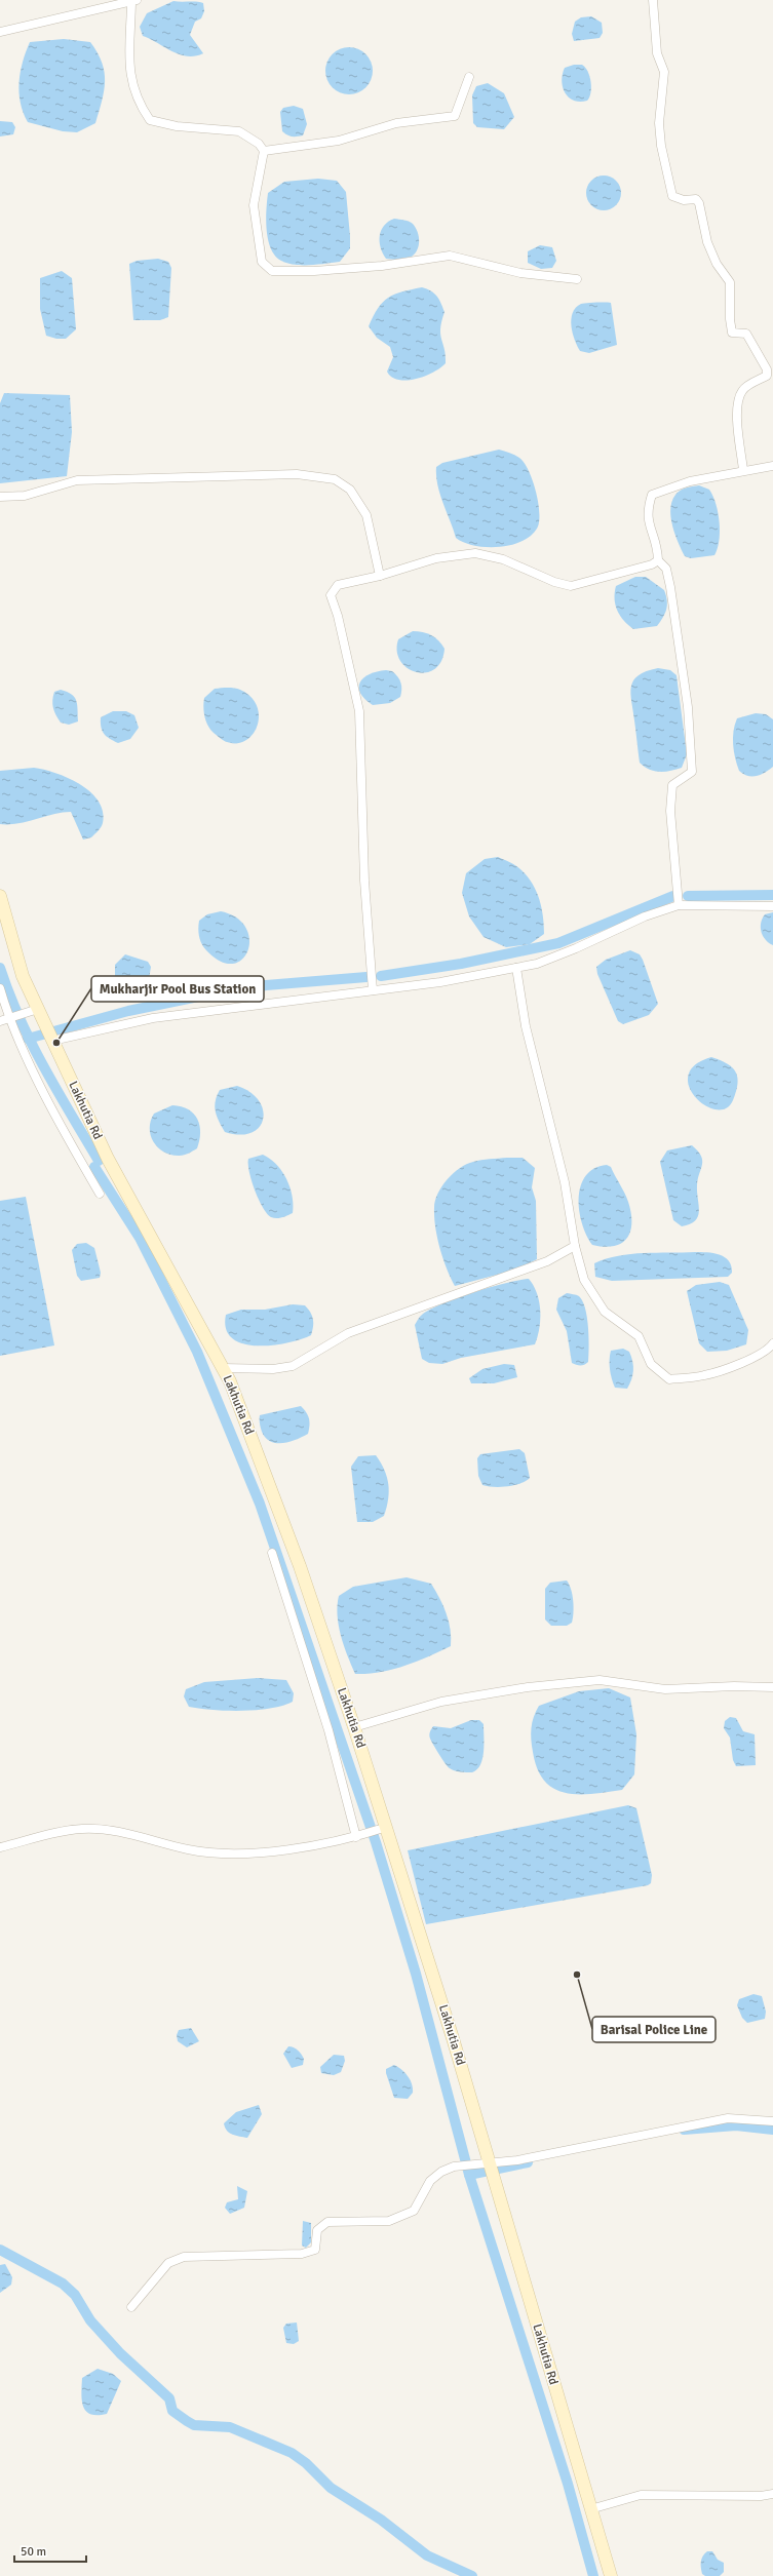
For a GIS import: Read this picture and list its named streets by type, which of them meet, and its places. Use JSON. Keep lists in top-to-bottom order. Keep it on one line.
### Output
{"streets":{"street":["Lakhutia Rd"]},"places":["Mukharjir Pool Bus Station","Barisal Police Line"],"scale_bar":"50 m"}
